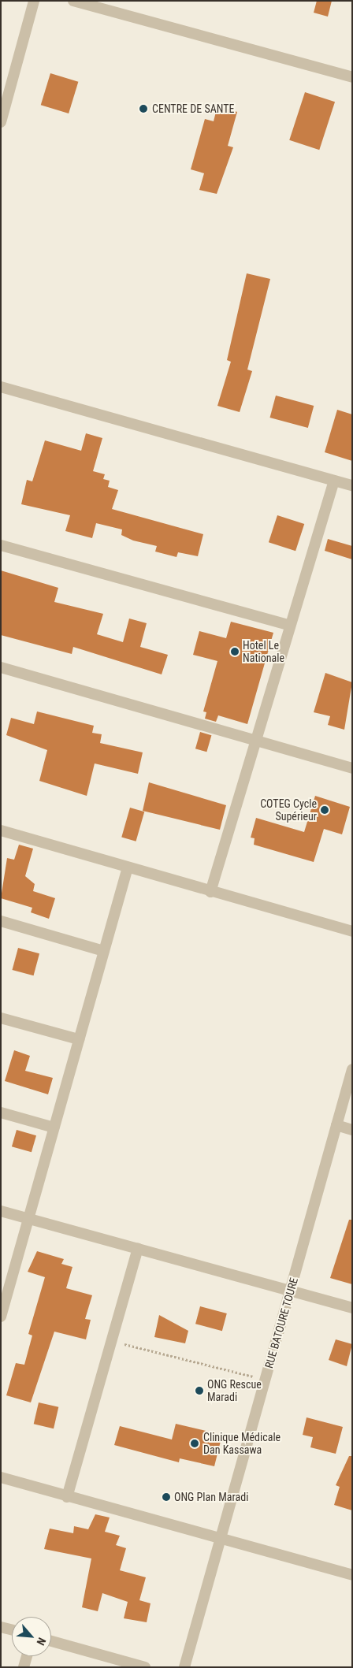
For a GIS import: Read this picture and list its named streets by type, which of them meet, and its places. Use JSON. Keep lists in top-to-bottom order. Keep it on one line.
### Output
{"streets":{"street":["RUE BATOURE TOURE"]},"places":["CENTRE DE SANTE","Hotel Le Nationale","COTEG Cycle Supérieur","ONG Rescue Maradi","Clinique Médicale Dan Kassawa","ONG Plan Maradi"],"north":"bottom right"}
